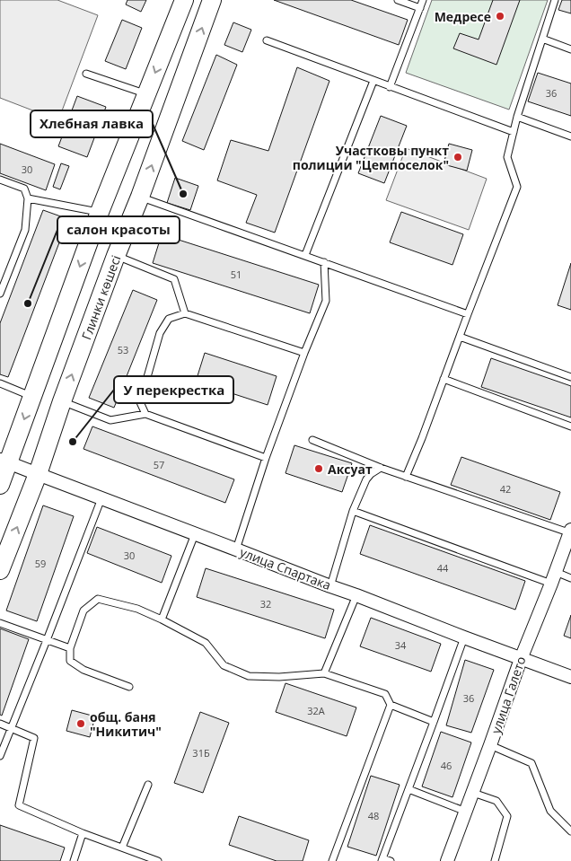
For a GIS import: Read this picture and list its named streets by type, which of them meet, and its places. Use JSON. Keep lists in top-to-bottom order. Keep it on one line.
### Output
{"streets":{"main road":["Глинки көшесі"],"street":["улица Спартака","улица Галето"]},"crossings":[["Глинки көшесі","улица Спартака"],["улица Спартака","улица Галето"]],"places":["Медресе","Участковы пункт полиции \"Цемпоселок\"","Хлебная лавка","салон красоты","У перекрестка","Аксуат","общ. баня \"Никитич\""],"house_numbers":["36","30","51","53","57","42","30","59","44","32","34","36","32А","31Б","46","48"]}
